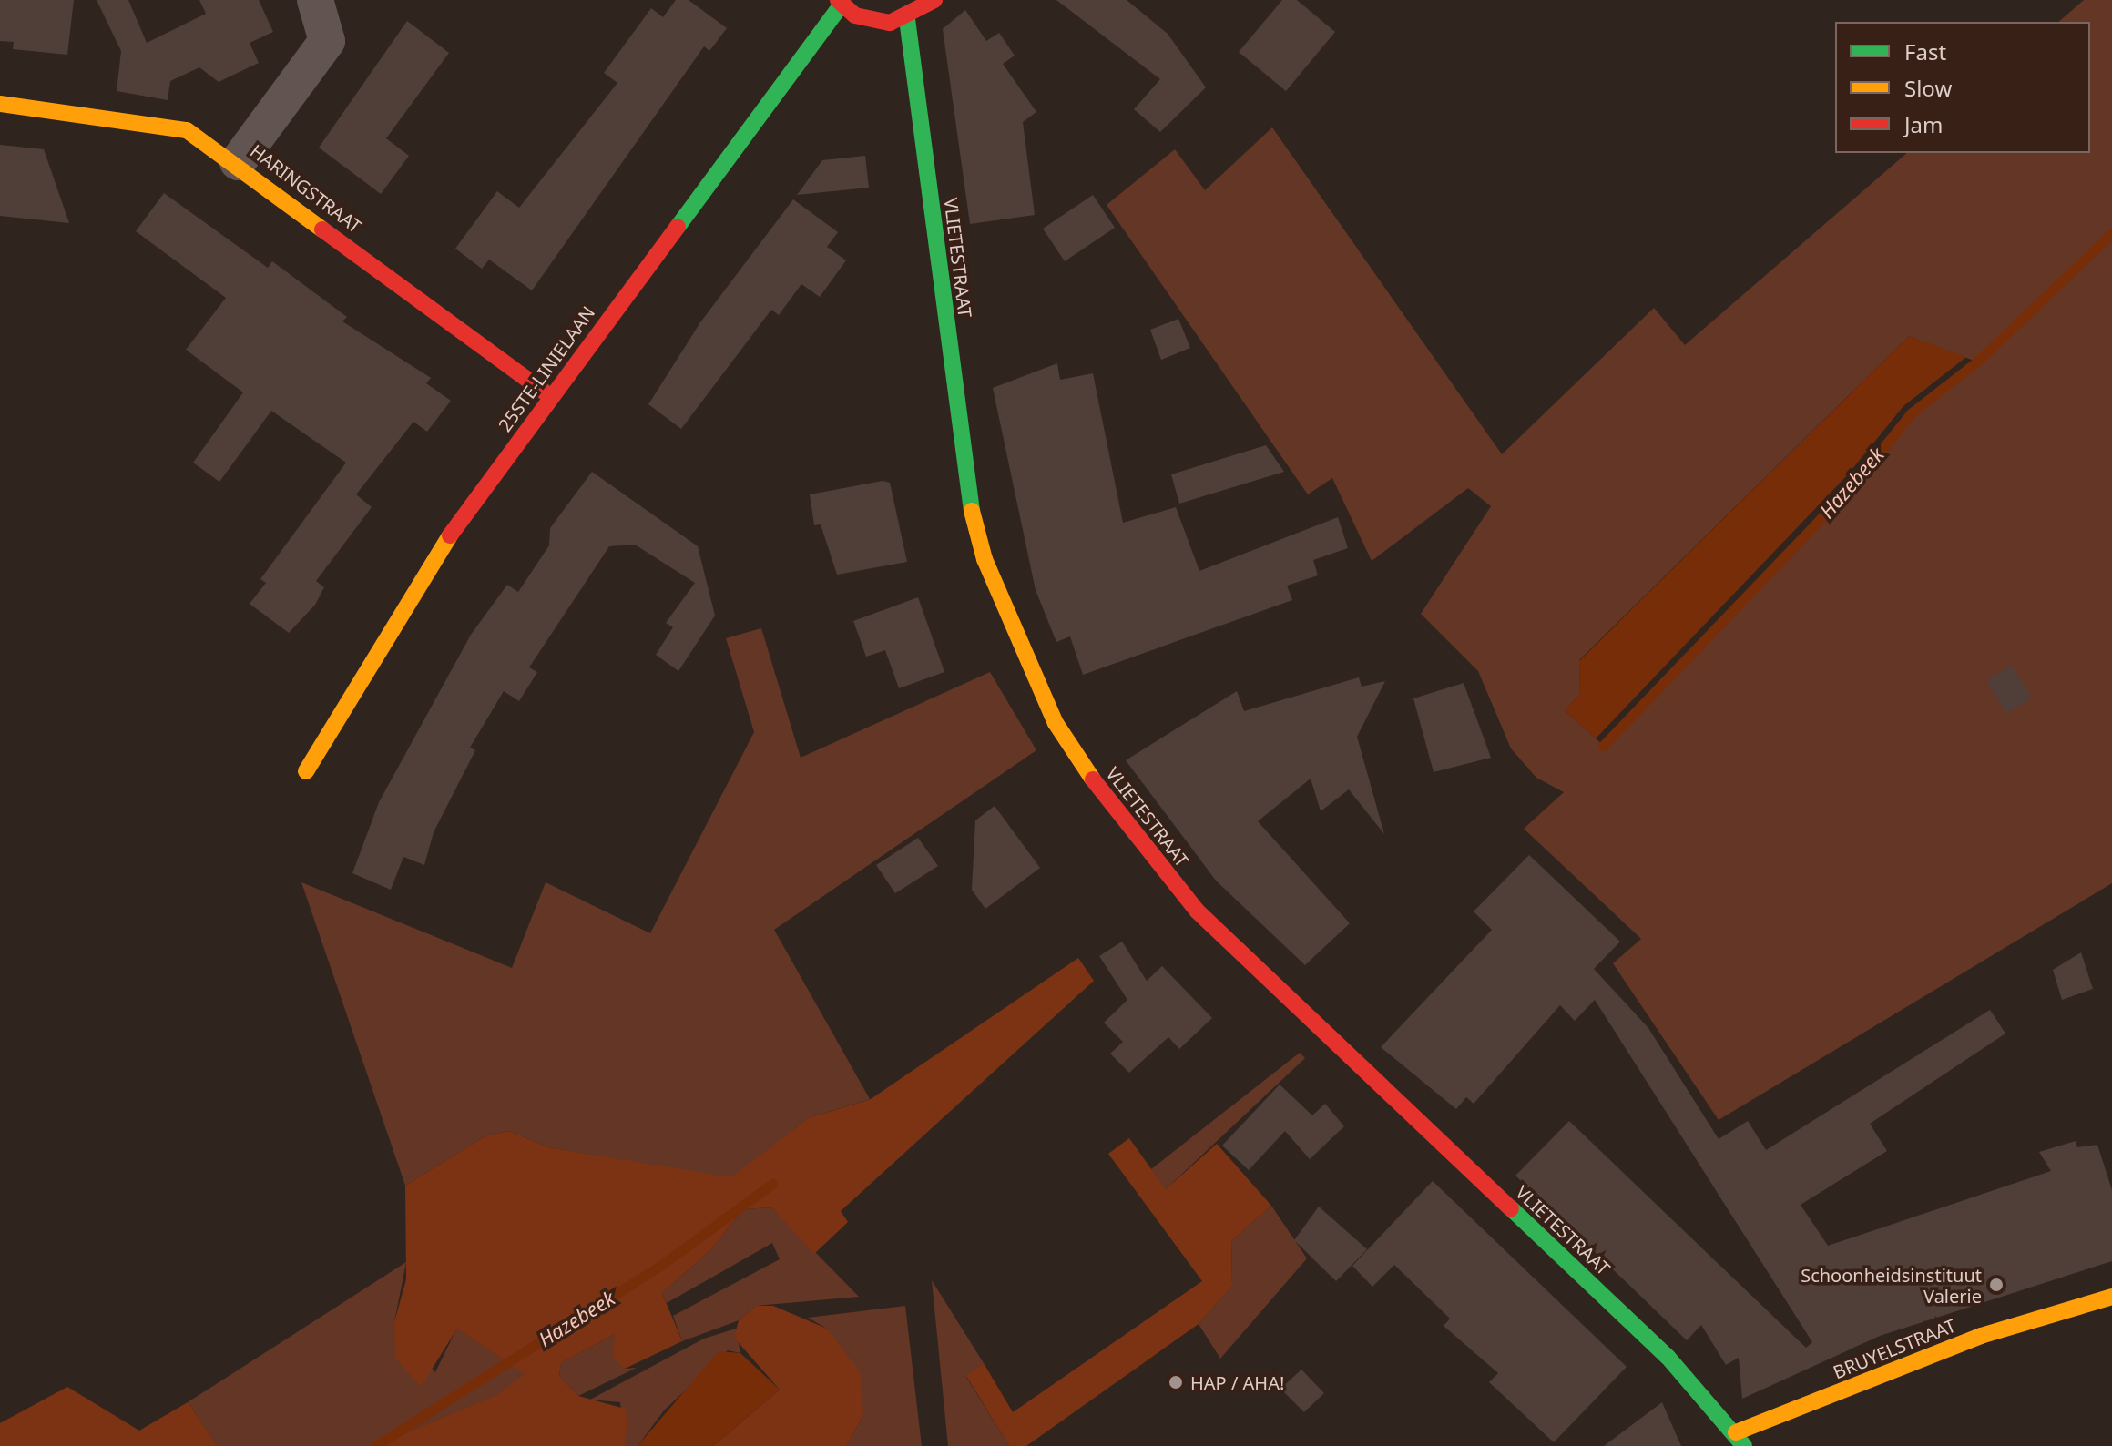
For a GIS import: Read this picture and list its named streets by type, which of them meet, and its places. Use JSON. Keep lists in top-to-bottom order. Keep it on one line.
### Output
{"streets":{"street":["HARINGSTRAAT","VLIETESTRAAT","25STE-LINIELAAN","BRUYELSTRAAT"]},"crossings":[["HARINGSTRAAT","25STE-LINIELAAN"],["VLIETESTRAAT","BRUYELSTRAAT"]],"water":["Hazebeek"],"places":["Schoonheidsinstituut Valerie","HAP / AHA!"],"legend":["Fast","Slow","Jam"]}
